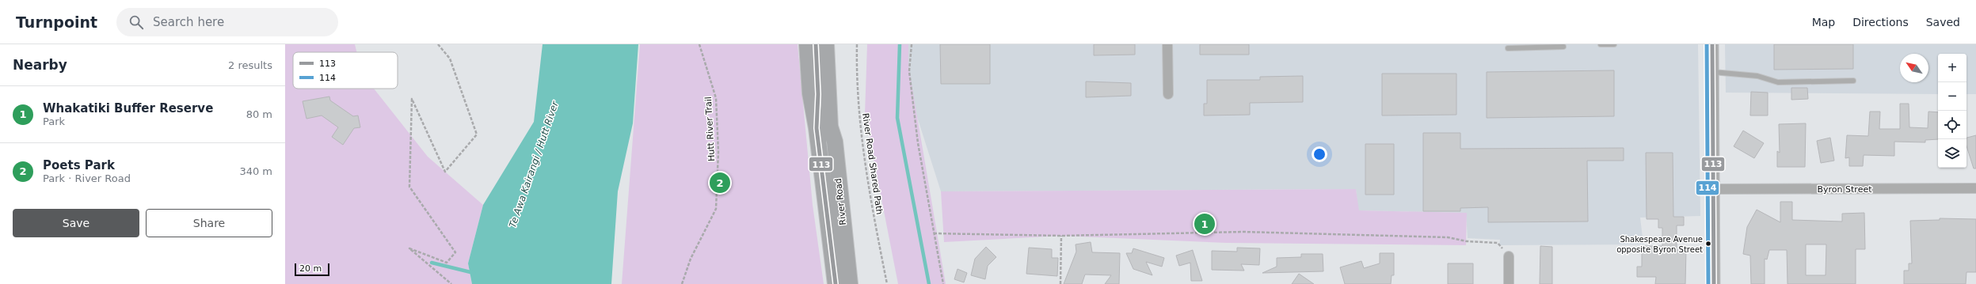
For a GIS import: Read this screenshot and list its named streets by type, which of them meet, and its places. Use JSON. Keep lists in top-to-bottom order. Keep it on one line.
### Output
{"streets":{"highway":["River Road"],"street":["Byron Street"],"path":["Hutt River Trail","River Road Shared Path"]},"water":["Te Awa Kairangi / Hutt River"],"places":["Shakespeare Avenue opposite Byron Street"],"lines":["transit line 113","transit line 114"],"legend":["113","114"],"scale_bar":"20 m","north":"top left","page":{"header":"Turnpoint","search":"Search here","nav":["Map","Directions","Saved"],"heading":["Nearby","2 results"],"map_buttons":["+","−"],"list":[{"mark":"1","name":"Whakatiki Buffer Reserve","note":"Park","value":"80 m"},{"mark":"2","name":"Poets Park","note":"Park · River Road","value":"340 m"}],"pins":["2","1"],"buttons":["Save","Share"],"scale":"20 m"}}
